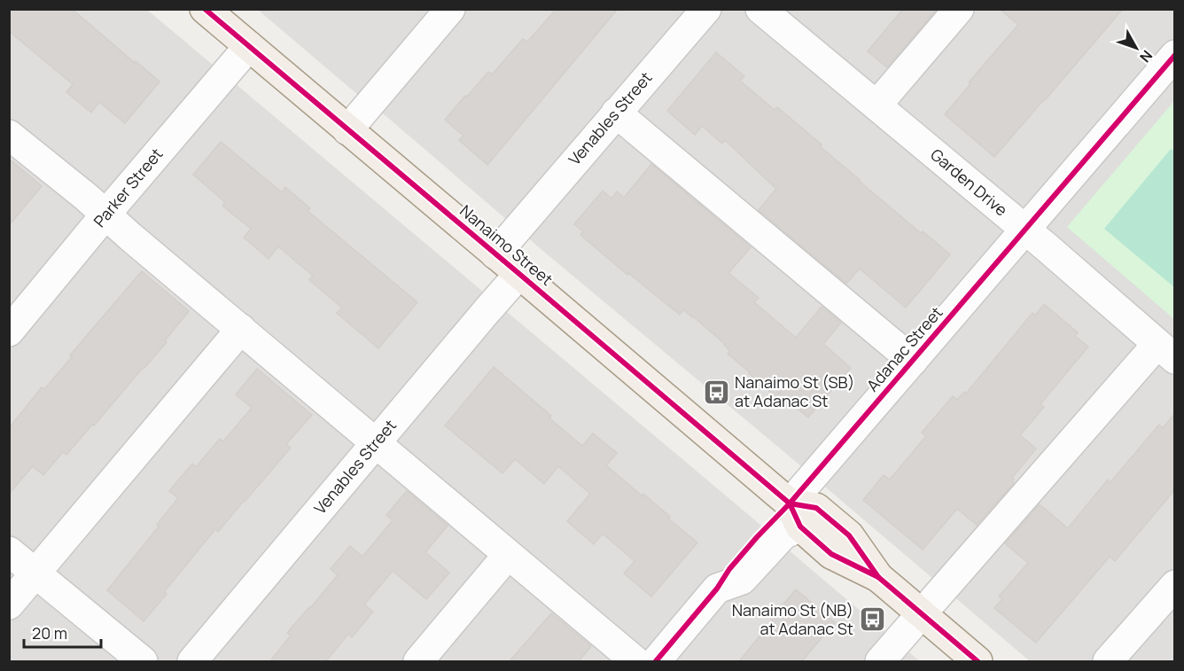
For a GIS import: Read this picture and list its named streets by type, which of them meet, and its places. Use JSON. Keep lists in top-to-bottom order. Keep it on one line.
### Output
{"streets":{"main road":["Nanaimo Street"],"street":["Venables Street","Garden Drive","Parker Street","Adanac Street"]},"crossings":[["Venables Street","Nanaimo Street"],["Garden Drive","Adanac Street"],["Parker Street","Nanaimo Street"],["Nanaimo Street","Adanac Street"]],"places":{"bus stop":["Nanaimo St (SB) at Adanac St","Nanaimo St (NB) at Adanac St"]},"scale_bar":"20 m","north":"bottom right"}
